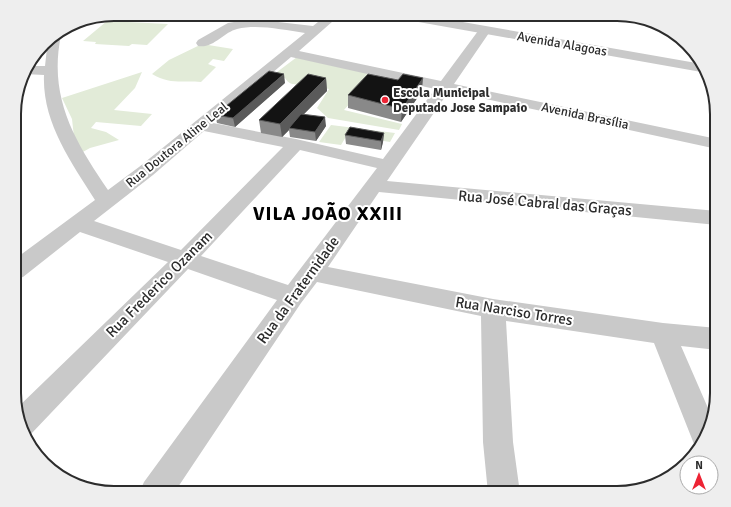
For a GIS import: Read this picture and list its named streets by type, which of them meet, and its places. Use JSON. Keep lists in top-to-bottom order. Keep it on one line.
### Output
{"streets":{"street":["Avenida Alagoas","Avenida Brasília","Rua Doutora Aline Leal","Rua José Cabral das Graças","Rua Frederico Ozanam","Rua da Fraternidade","Rua Narciso Torres"]},"crossings":[["Avenida Alagoas","Rua da Fraternidade"],["Avenida Brasília","Rua Doutora Aline Leal"],["Avenida Brasília","Rua da Fraternidade"],["Rua José Cabral das Graças","Rua da Fraternidade"],["Rua da Fraternidade","Rua Narciso Torres"]],"districts":["VILA JOÃO XXIII"],"places":["Escola Municipal Deputado Jose Sampaio"],"north":"top"}
